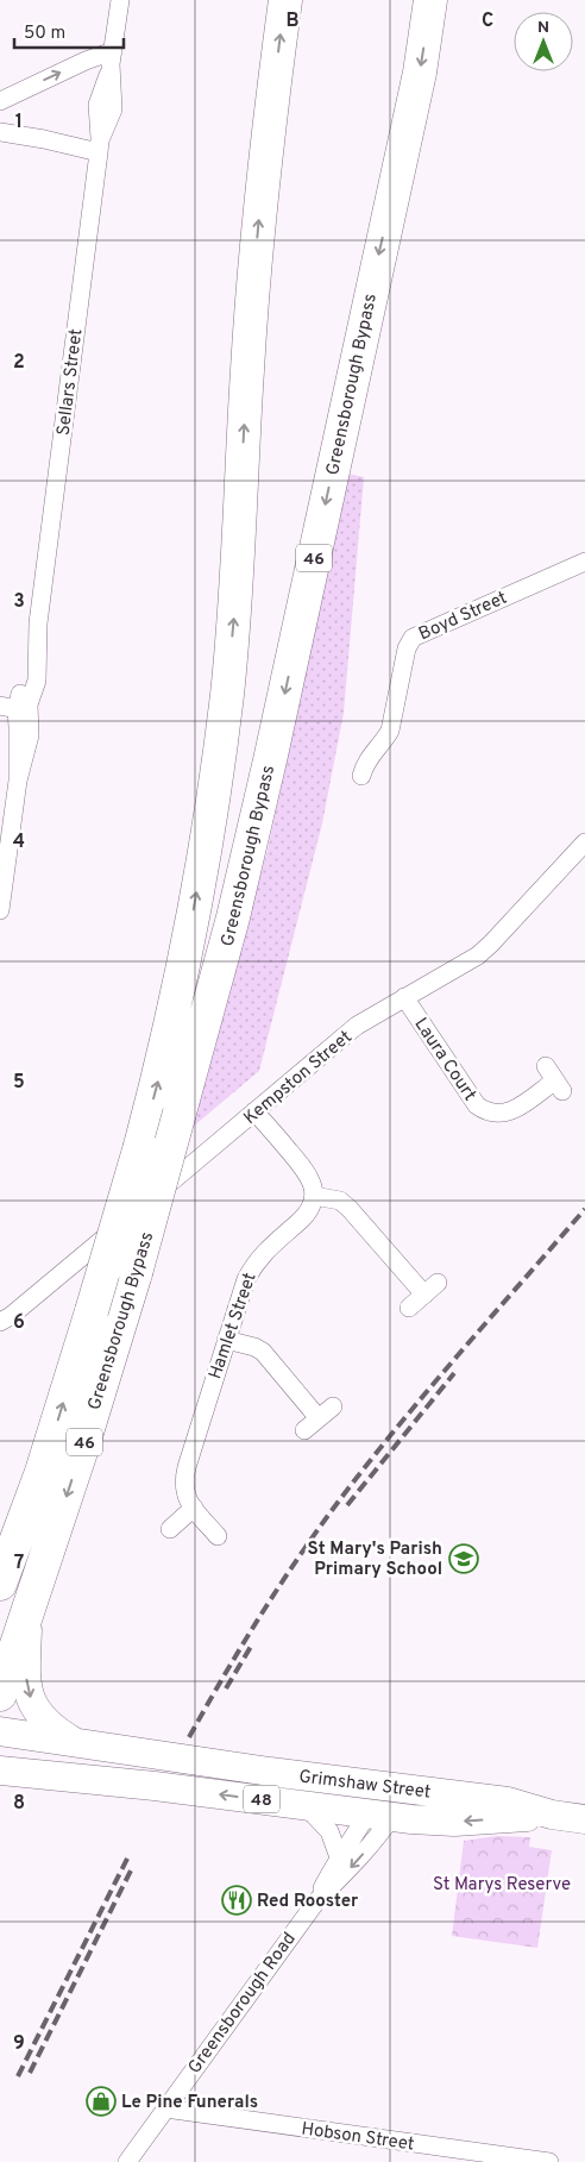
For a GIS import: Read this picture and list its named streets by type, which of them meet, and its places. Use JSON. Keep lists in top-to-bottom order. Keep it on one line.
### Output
{"streets":{"highway":["Greensborough Bypass","46"],"main road":["Grimshaw Street","48","Greensborough Road"],"street":["Sellars Street","Boyd Street","Laura Court","Kempston Street","Hamlet Street","Hobson Street"]},"crossings":[["Laura Court","Kempston Street"],["Grimshaw Street","Greensborough Road"],["Greensborough Road","Hobson Street"]],"parks":["St Marys Reserve"],"places":{"school or university":["St Mary's Parish Primary School"],"restaurant":["Red Rooster"],"shop":["Le Pine Funerals"]},"scale_bar":"50 m","north":"top","grid":{"columns":["B","C"],"rows":["1","2","3","4","5","6","7","8","9"]}}
